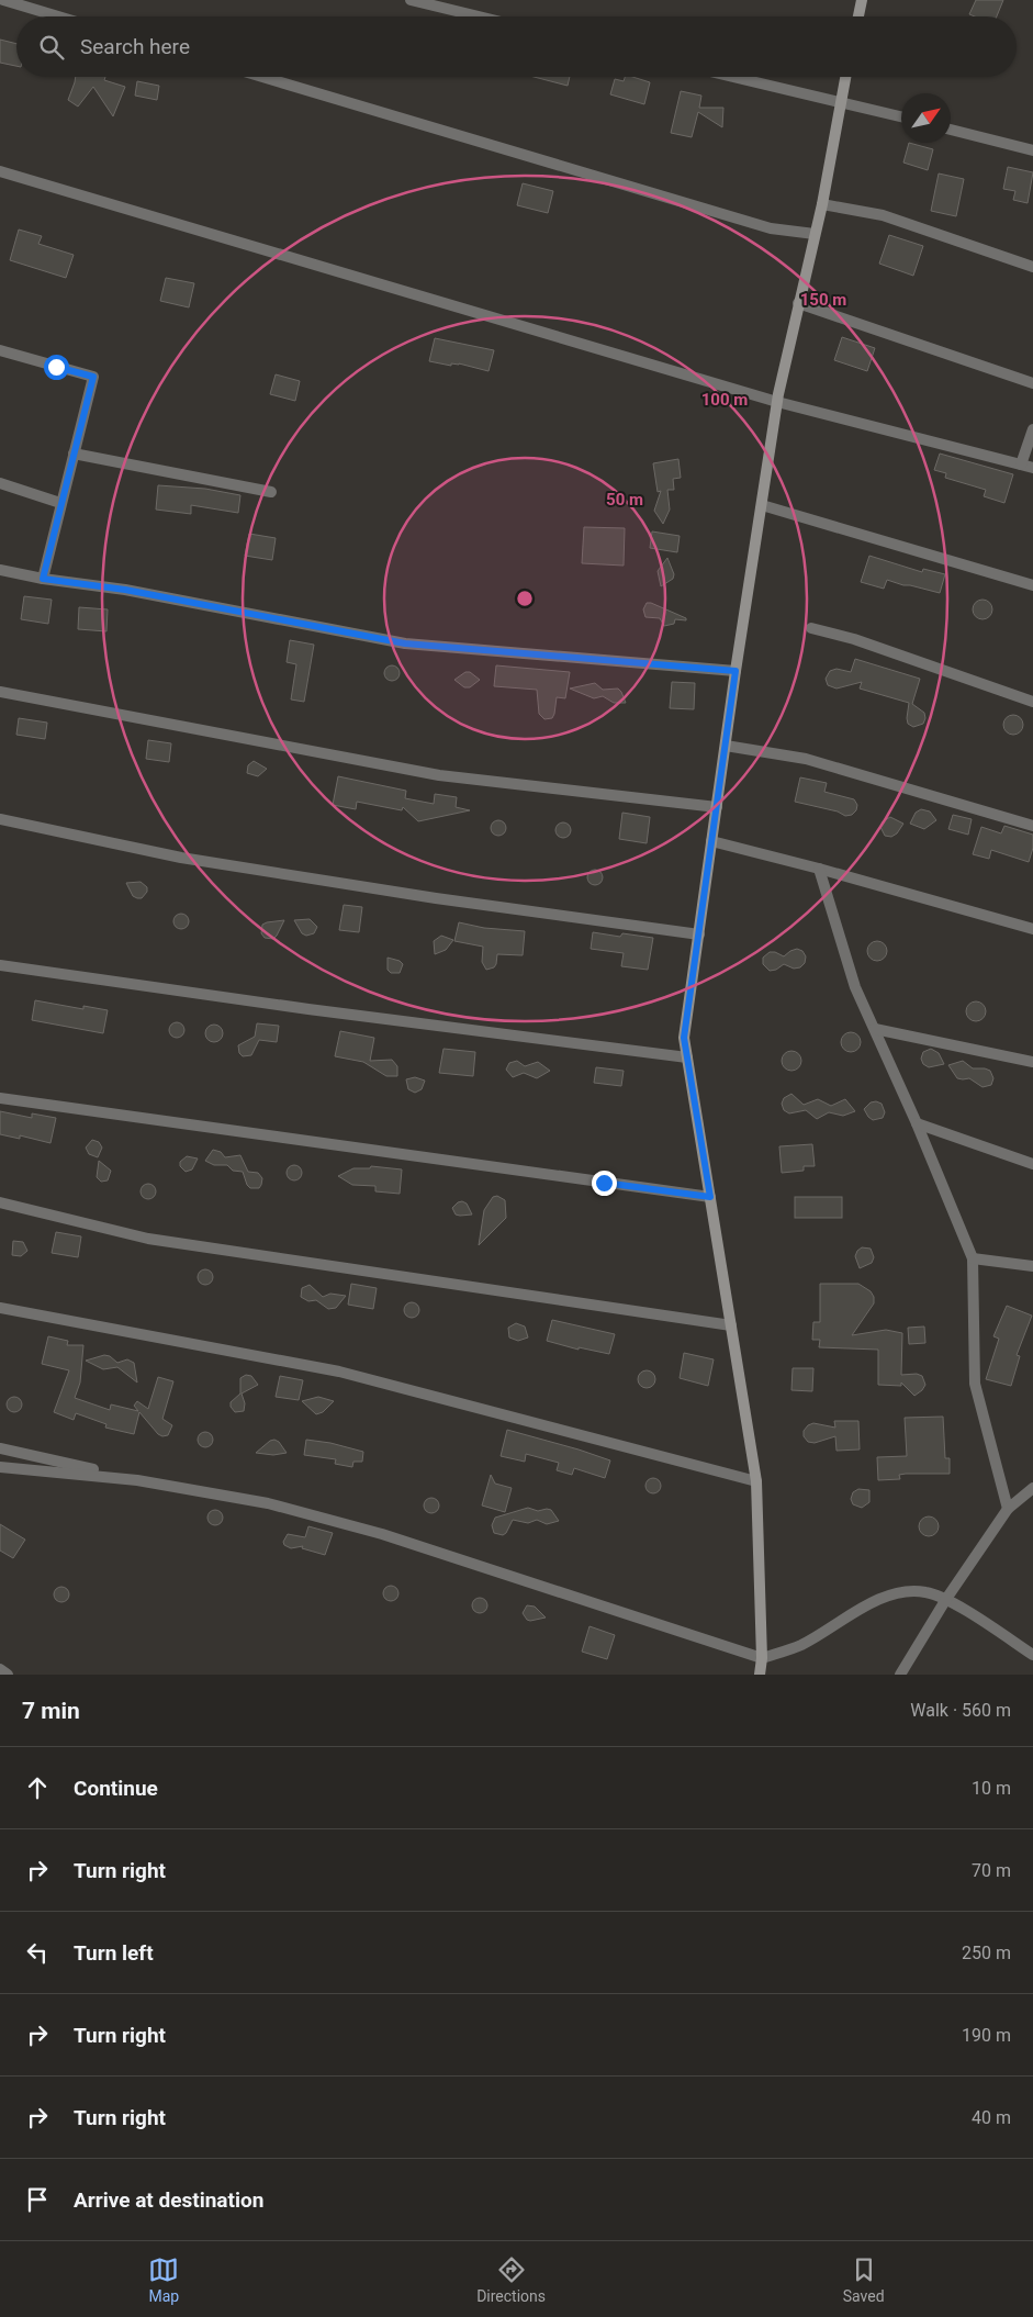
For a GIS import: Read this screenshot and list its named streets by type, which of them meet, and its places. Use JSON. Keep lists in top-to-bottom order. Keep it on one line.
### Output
{"north":"top right","page":{"search":"Search here","heading":["7 min","Walk · 560 m"],"list":[["Continue","10 m"],["Turn right","70 m"],["Turn left","250 m"],["Turn right","190 m"],["Turn right","40 m"],"Arrive at destination"],"nav":["Map","Directions","Saved"]},"rings":["150 m","100 m","50 m"]}
